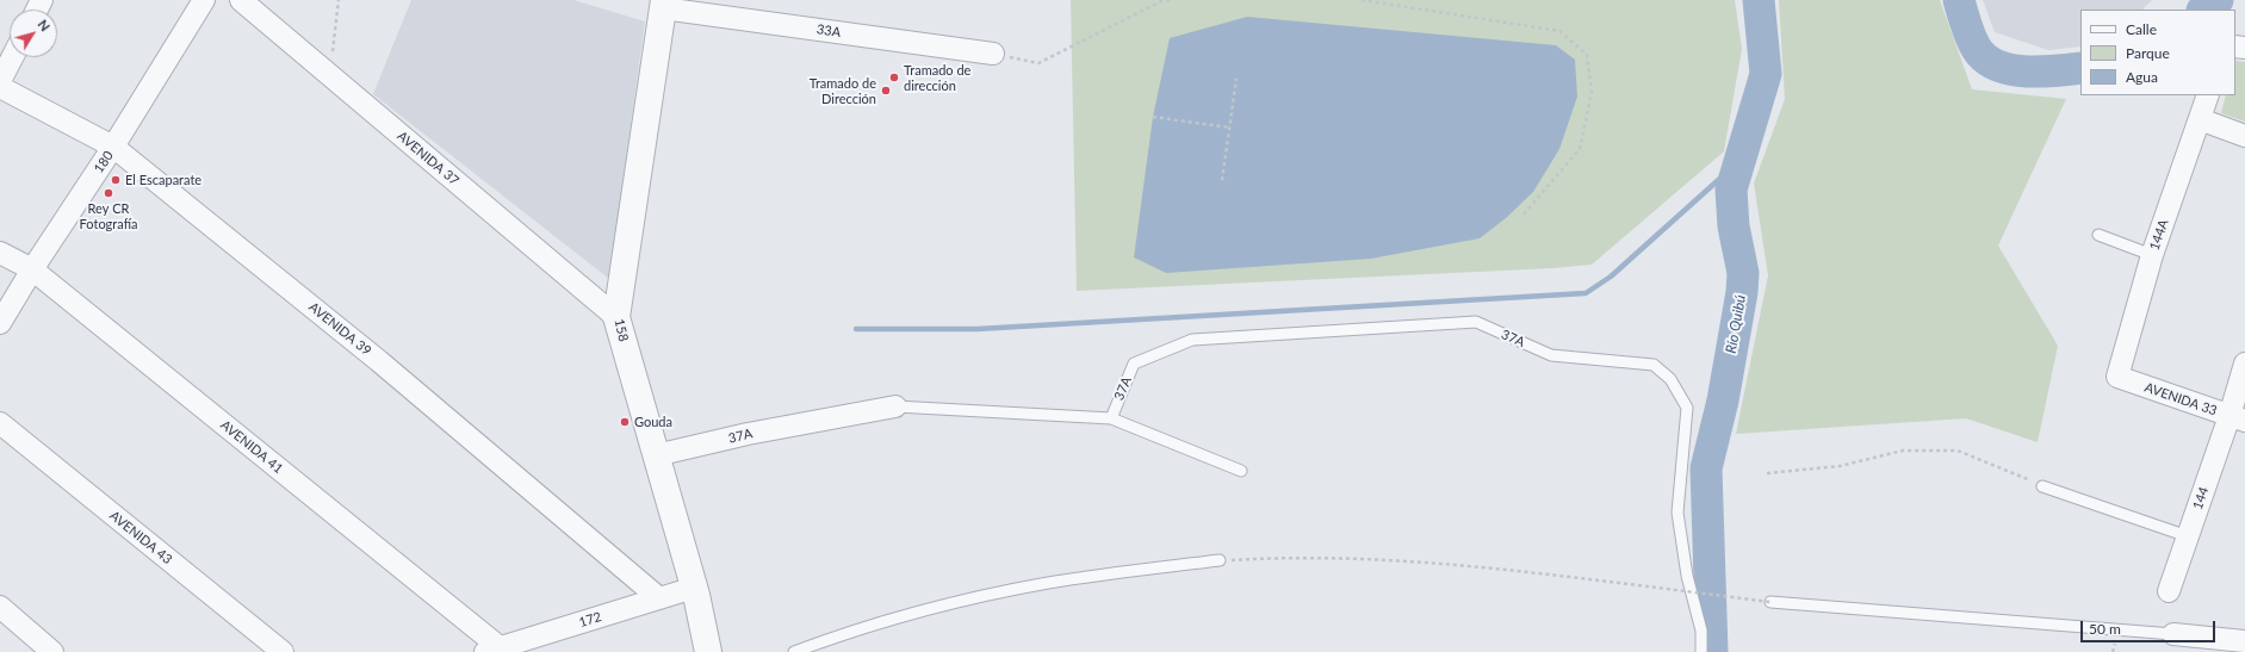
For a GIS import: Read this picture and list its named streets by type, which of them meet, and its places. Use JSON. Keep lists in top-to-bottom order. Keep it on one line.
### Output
{"streets":{"street":["33A","AVENIDA 37","180","144A","AVENIDA 39","158","37A","AVENIDA 33","AVENIDA 41","144","AVENIDA 43","172"]},"crossings":[["33A","158"],["AVENIDA 37","158"],["180","AVENIDA 39"],["180","AVENIDA 41"],["144A","AVENIDA 33"],["AVENIDA 39","172"],["158","37A"],["158","172"],["AVENIDA 33","144"],["AVENIDA 41","172"]],"water":["Río Quibú"],"places":["Tramado de dirección","Tramado de Dirección","El Escaparate","Rey CR Fotografía","Gouda"],"legend":["Calle","Parque","Agua"],"scale_bar":"50 m","north":"top right"}
